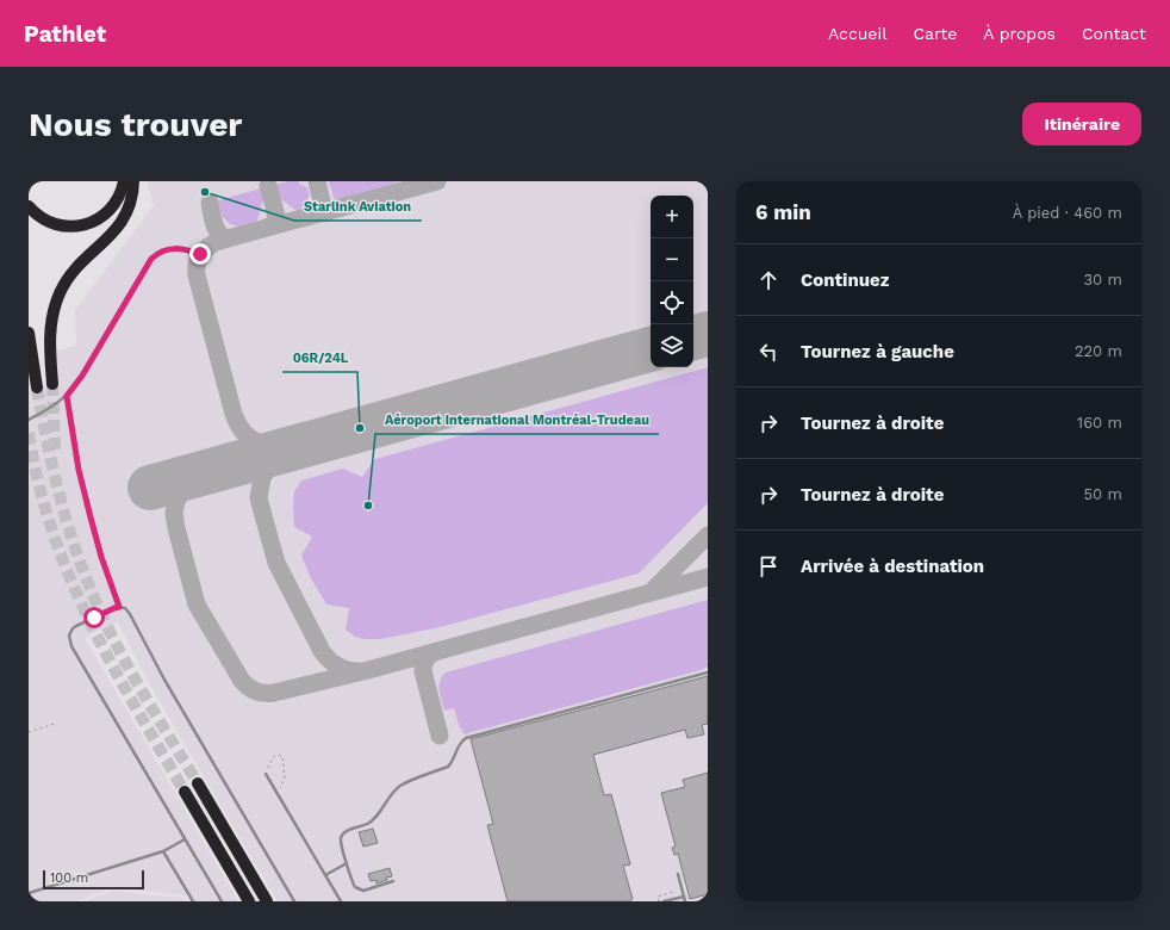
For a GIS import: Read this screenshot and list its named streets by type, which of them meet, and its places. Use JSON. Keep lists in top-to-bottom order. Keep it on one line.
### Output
{"places":["Starlink Aviation","06R/24L","Aéroport international Montréal-Trudeau"],"scale_bar":"100 m","page":{"header":"Pathlet","nav":["Accueil","Carte","À propos","Contact"],"buttons":"Itinéraire","title":"Nous trouver","heading":["6 min","À pied · 460 m"],"map_buttons":["+","−"],"list":[["Continuez","30 m"],["Tournez à gauche","220 m"],["Tournez à droite","160 m"],["Tournez à droite","50 m"],"Arrivée à destination"],"scale":"100 m"}}
